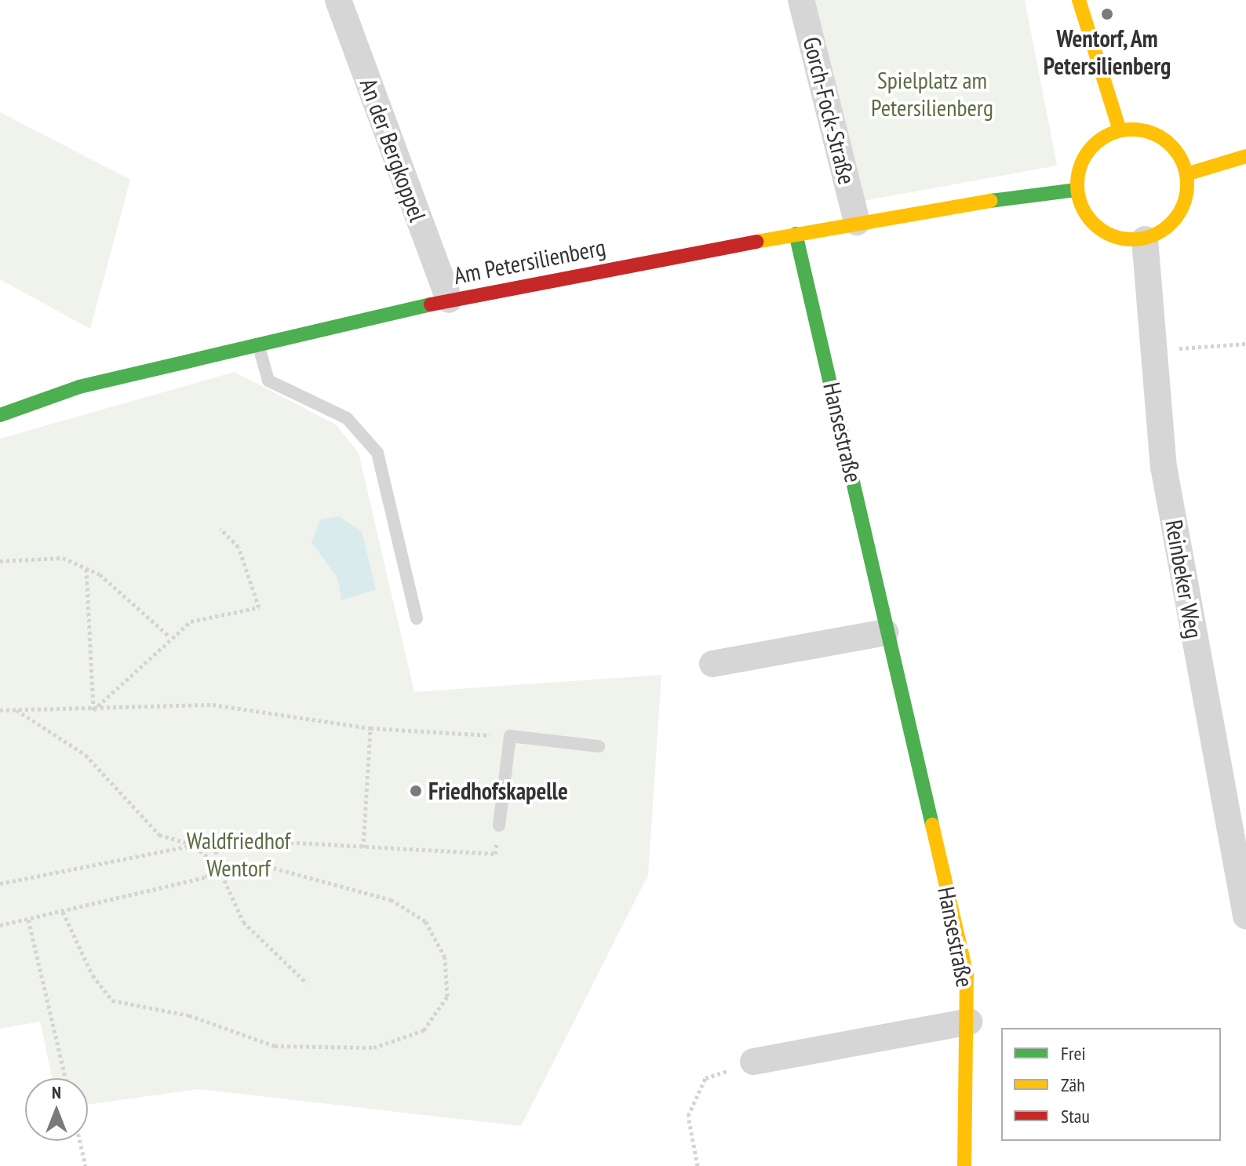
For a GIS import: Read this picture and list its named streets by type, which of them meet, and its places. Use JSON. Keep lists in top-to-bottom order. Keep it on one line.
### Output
{"streets":{"street":["Gorch-Fock-Straße","An der Bergkoppel","Am Petersilienberg","Hansestraße","Reinbeker Weg"]},"crossings":[["Gorch-Fock-Straße","Am Petersilienberg"],["An der Bergkoppel","Am Petersilienberg"],["Am Petersilienberg","Hansestraße"],["Am Petersilienberg","Reinbeker Weg"]],"parks":["Spielplatz am Petersilienberg","Waldfriedhof Wentorf"],"places":["Wentorf, Am Petersilienberg","Friedhofskapelle"],"legend":["Frei","Zäh","Stau"],"north":"top"}
